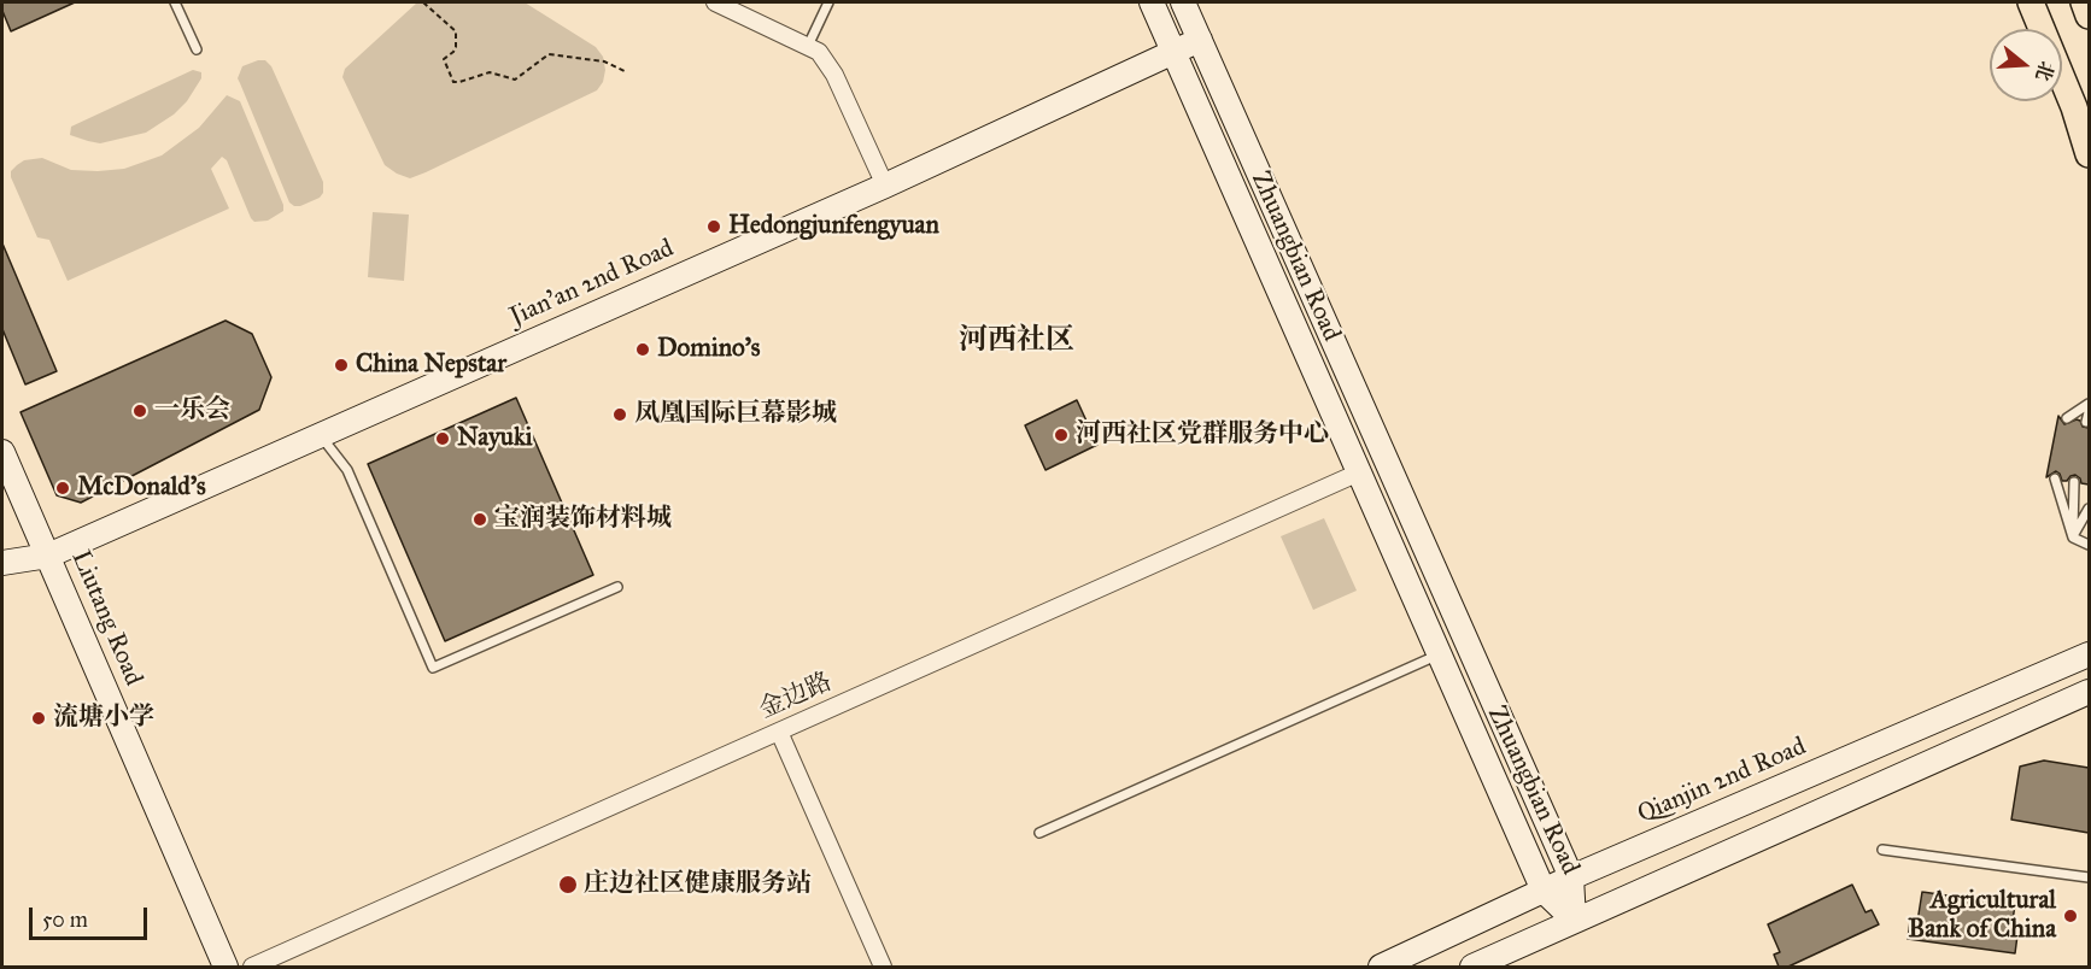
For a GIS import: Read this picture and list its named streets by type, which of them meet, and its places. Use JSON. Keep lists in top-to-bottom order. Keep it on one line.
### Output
{"streets":{"main road":["Zhuangbian Road","Jian'an 2nd Road","Liutang Road","Qianjin 2nd Road"],"street":["金边路"]},"crossings":[["Zhuangbian Road","Jian'an 2nd Road"],["Zhuangbian Road","金边路"],["Zhuangbian Road","Qianjin 2nd Road"],["Jian'an 2nd Road","Liutang Road"]],"districts":["河西社区"],"places":["Hedongjunfengyuan","Domino's","China Nepstar","一乐会","凤凰国际巨幕影城","河西社区党群服务中心","Nayuki","McDonald's","宝润装饰材料城","流塘小学","庄边社区健康服务站","Agricultural Bank of China"],"scale_bar":"50 m","north":"right"}
